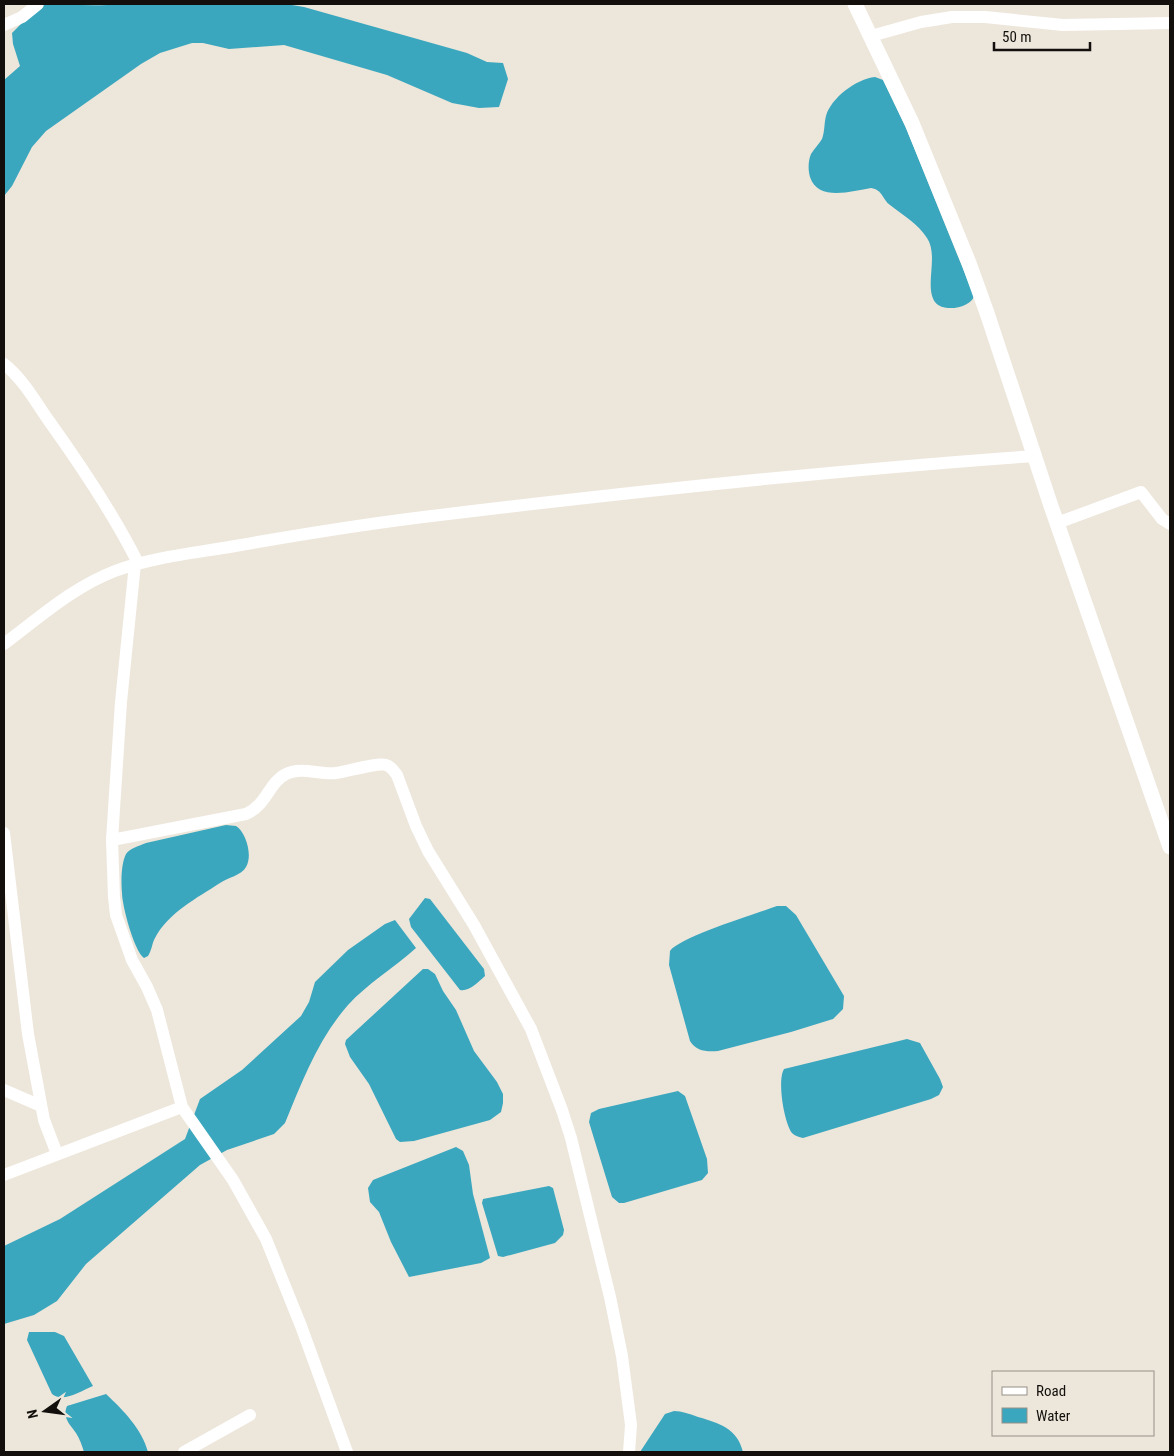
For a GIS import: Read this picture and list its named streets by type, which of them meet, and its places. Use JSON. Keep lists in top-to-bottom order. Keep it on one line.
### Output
{"legend":["Road","Water"],"scale_bar":"50 m","north":"left"}
